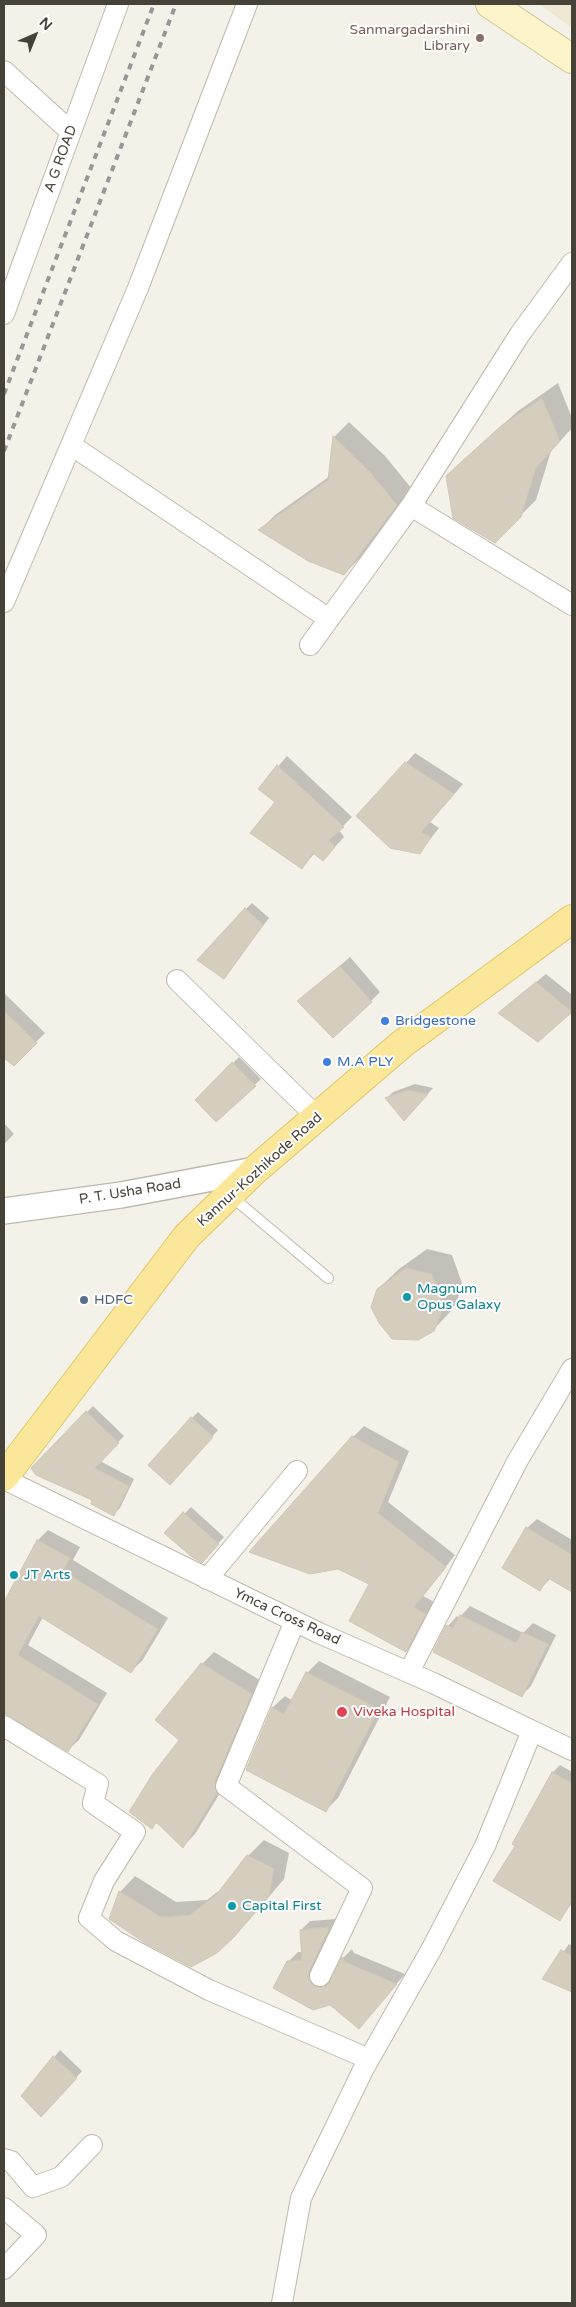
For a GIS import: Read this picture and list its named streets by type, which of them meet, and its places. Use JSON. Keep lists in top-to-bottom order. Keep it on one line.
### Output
{"streets":{"main road":["Kannur-Kozhikode Road"],"street":["A G ROAD","P. T. Usha Road","Ymca Cross Road"]},"crossings":[["Kannur-Kozhikode Road","P. T. Usha Road"],["Kannur-Kozhikode Road","Ymca Cross Road"]],"places":["Sanmargadarshini Library","Bridgestone","M.A PLY","Magnum Opus Galaxy","HDFC","JT Arts","Viveka Hospital","Capital First"],"north":"top right"}
